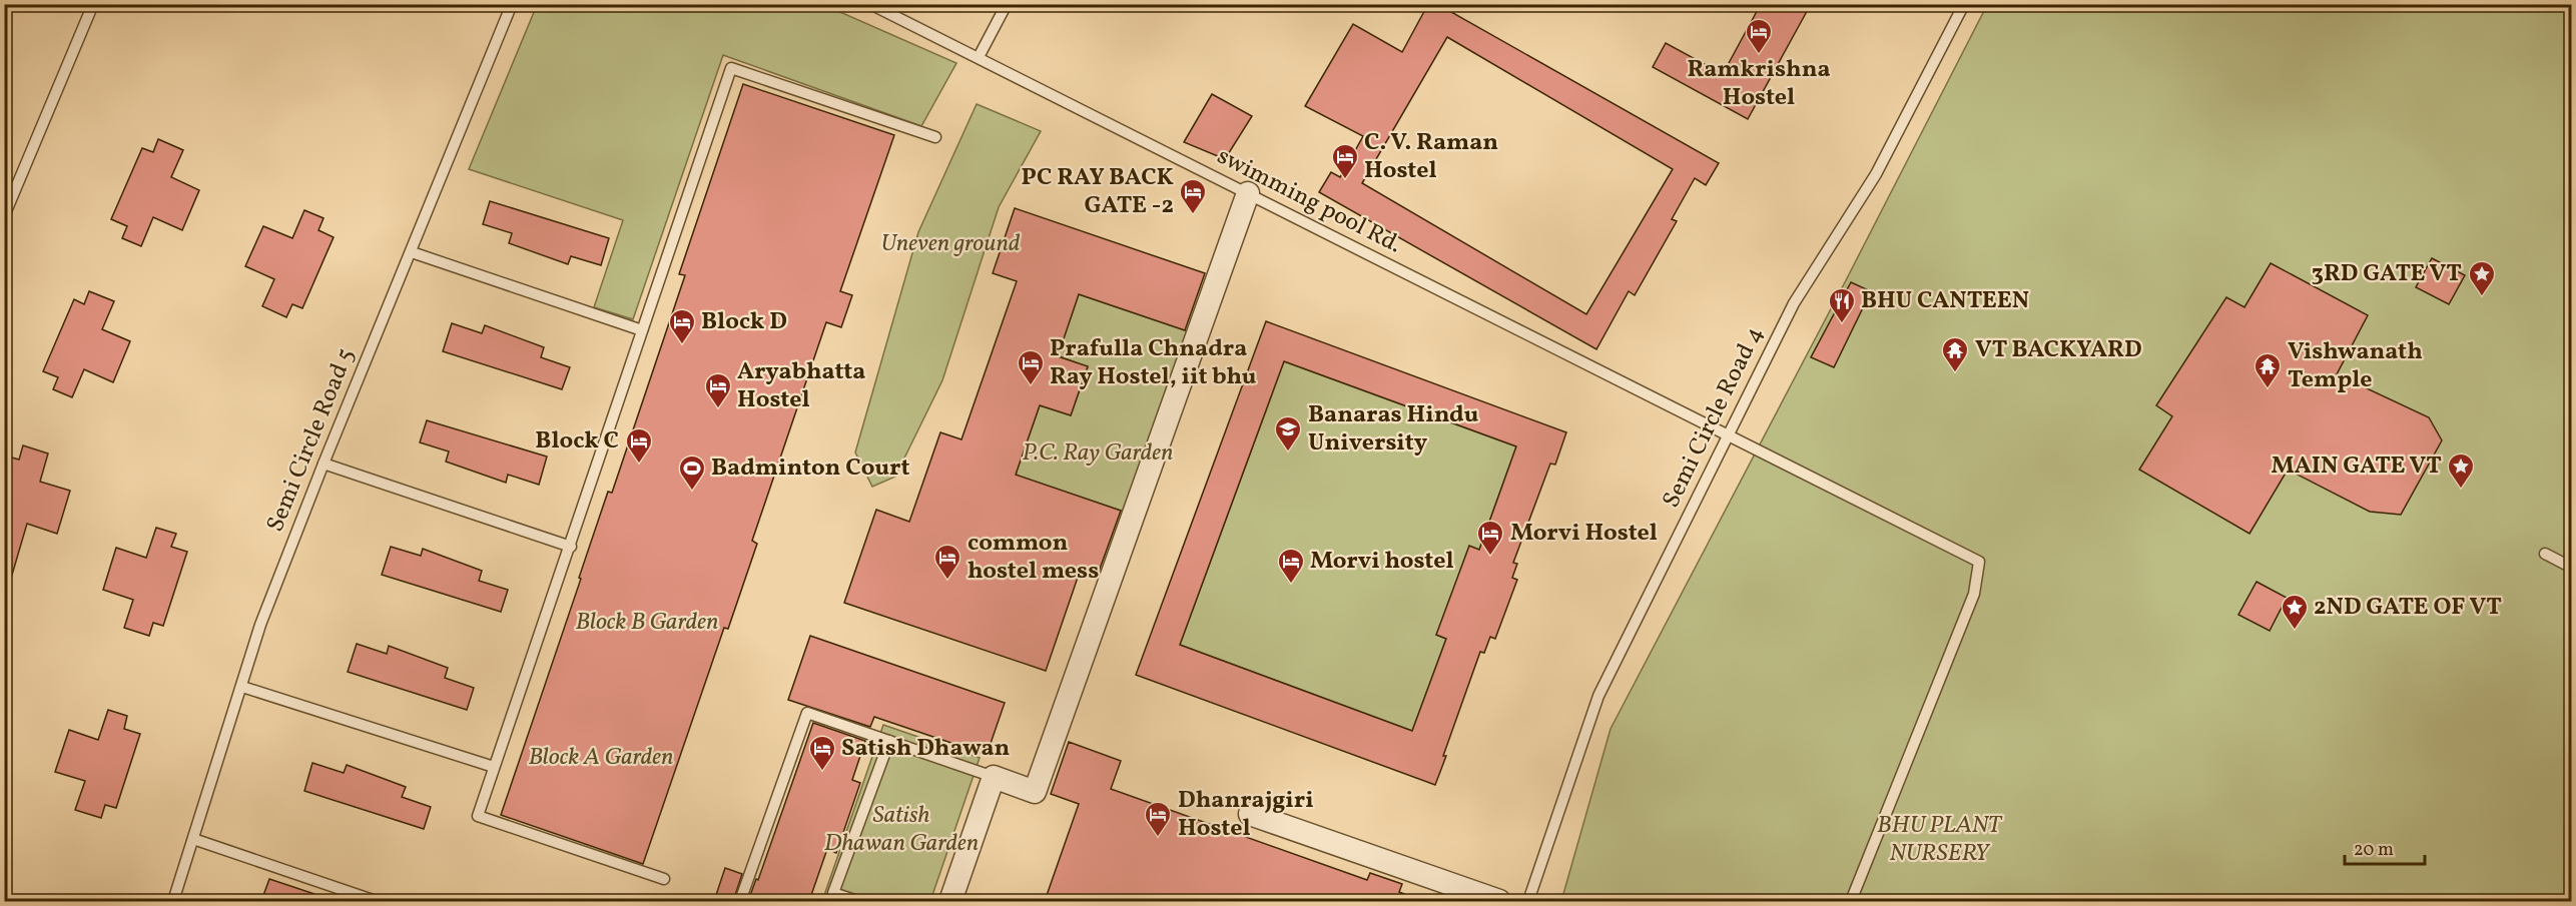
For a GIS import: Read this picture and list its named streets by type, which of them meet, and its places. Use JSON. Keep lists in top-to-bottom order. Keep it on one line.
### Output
{"streets":{"lane":["swimming pool Rd.","Semi Circle Road 4","Semi Circle Road 5"]},"crossings":[["swimming pool Rd.","Semi Circle Road 4"]],"parks":["Uneven ground","P.C. Ray Garden","Block B Garden","Block A Garden","Satish Dhawan Garden","BHU PLANT NURSERY"],"places":{"hotel":["Ramkrishna Hostel","C. V. Raman Hostel","PC RAY BACK GATE -2","Block D","Prafulla Chnadra Ray Hostel, iit bhu","Aryabhatta Hostel","Block C","Morvi Hostel","common hostel mess","Morvi hostel","Satish Dhawan","Dhanrajgiri Hostel"],"place":["3RD GATE VT","MAIN GATE VT","2ND GATE OF VT"],"restaurant":["BHU CANTEEN"],"temple":["VT BACKYARD","Vishwanath Temple"],"school or university":["Banaras Hindu University"],"sports":["Badminton Court"]},"scale_bar":"20 m"}
